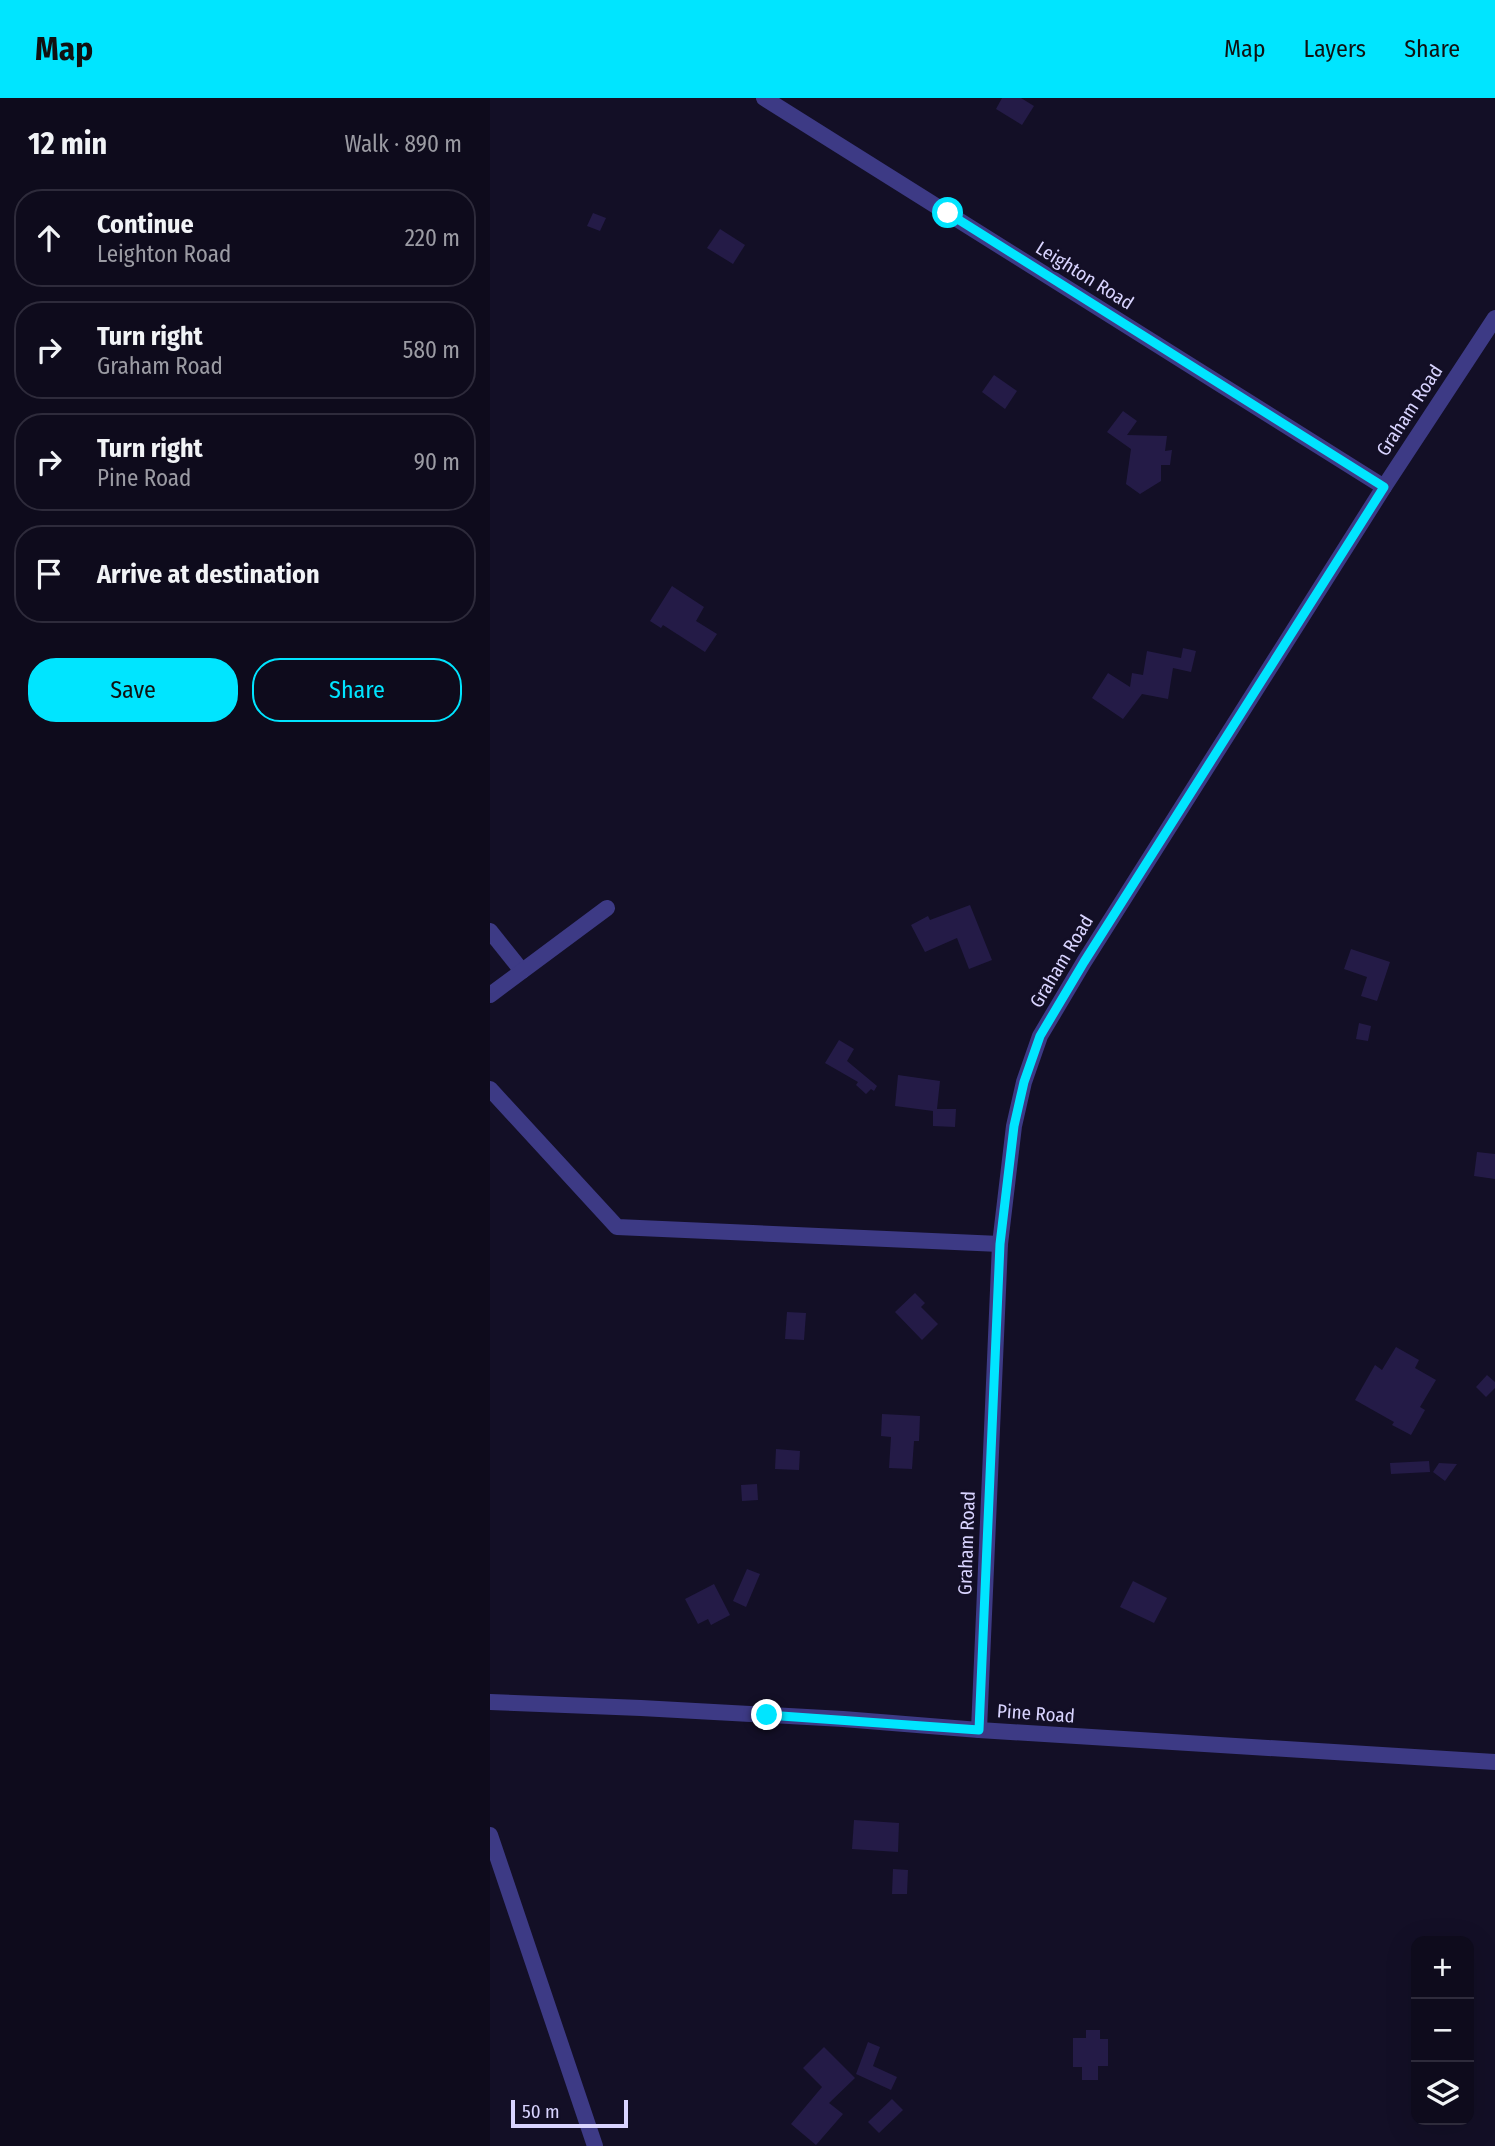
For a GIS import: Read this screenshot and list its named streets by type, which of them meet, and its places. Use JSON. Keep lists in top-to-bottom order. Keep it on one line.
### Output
{"streets":{"street":["Leighton Road","Graham Road","Pine Road"]},"crossings":[["Leighton Road","Graham Road"],["Graham Road","Pine Road"]],"scale_bar":"50 m","page":{"header":"Map","nav":["Map","Layers","Share"],"heading":["12 min","Walk · 890 m"],"list":[["Continue","Leighton Road","220 m"],["Turn right","Graham Road","580 m"],["Turn right","Pine Road","90 m"],"Arrive at destination"],"buttons":["Save","Share"],"map_buttons":["+","−"],"scale":"50 m"}}
